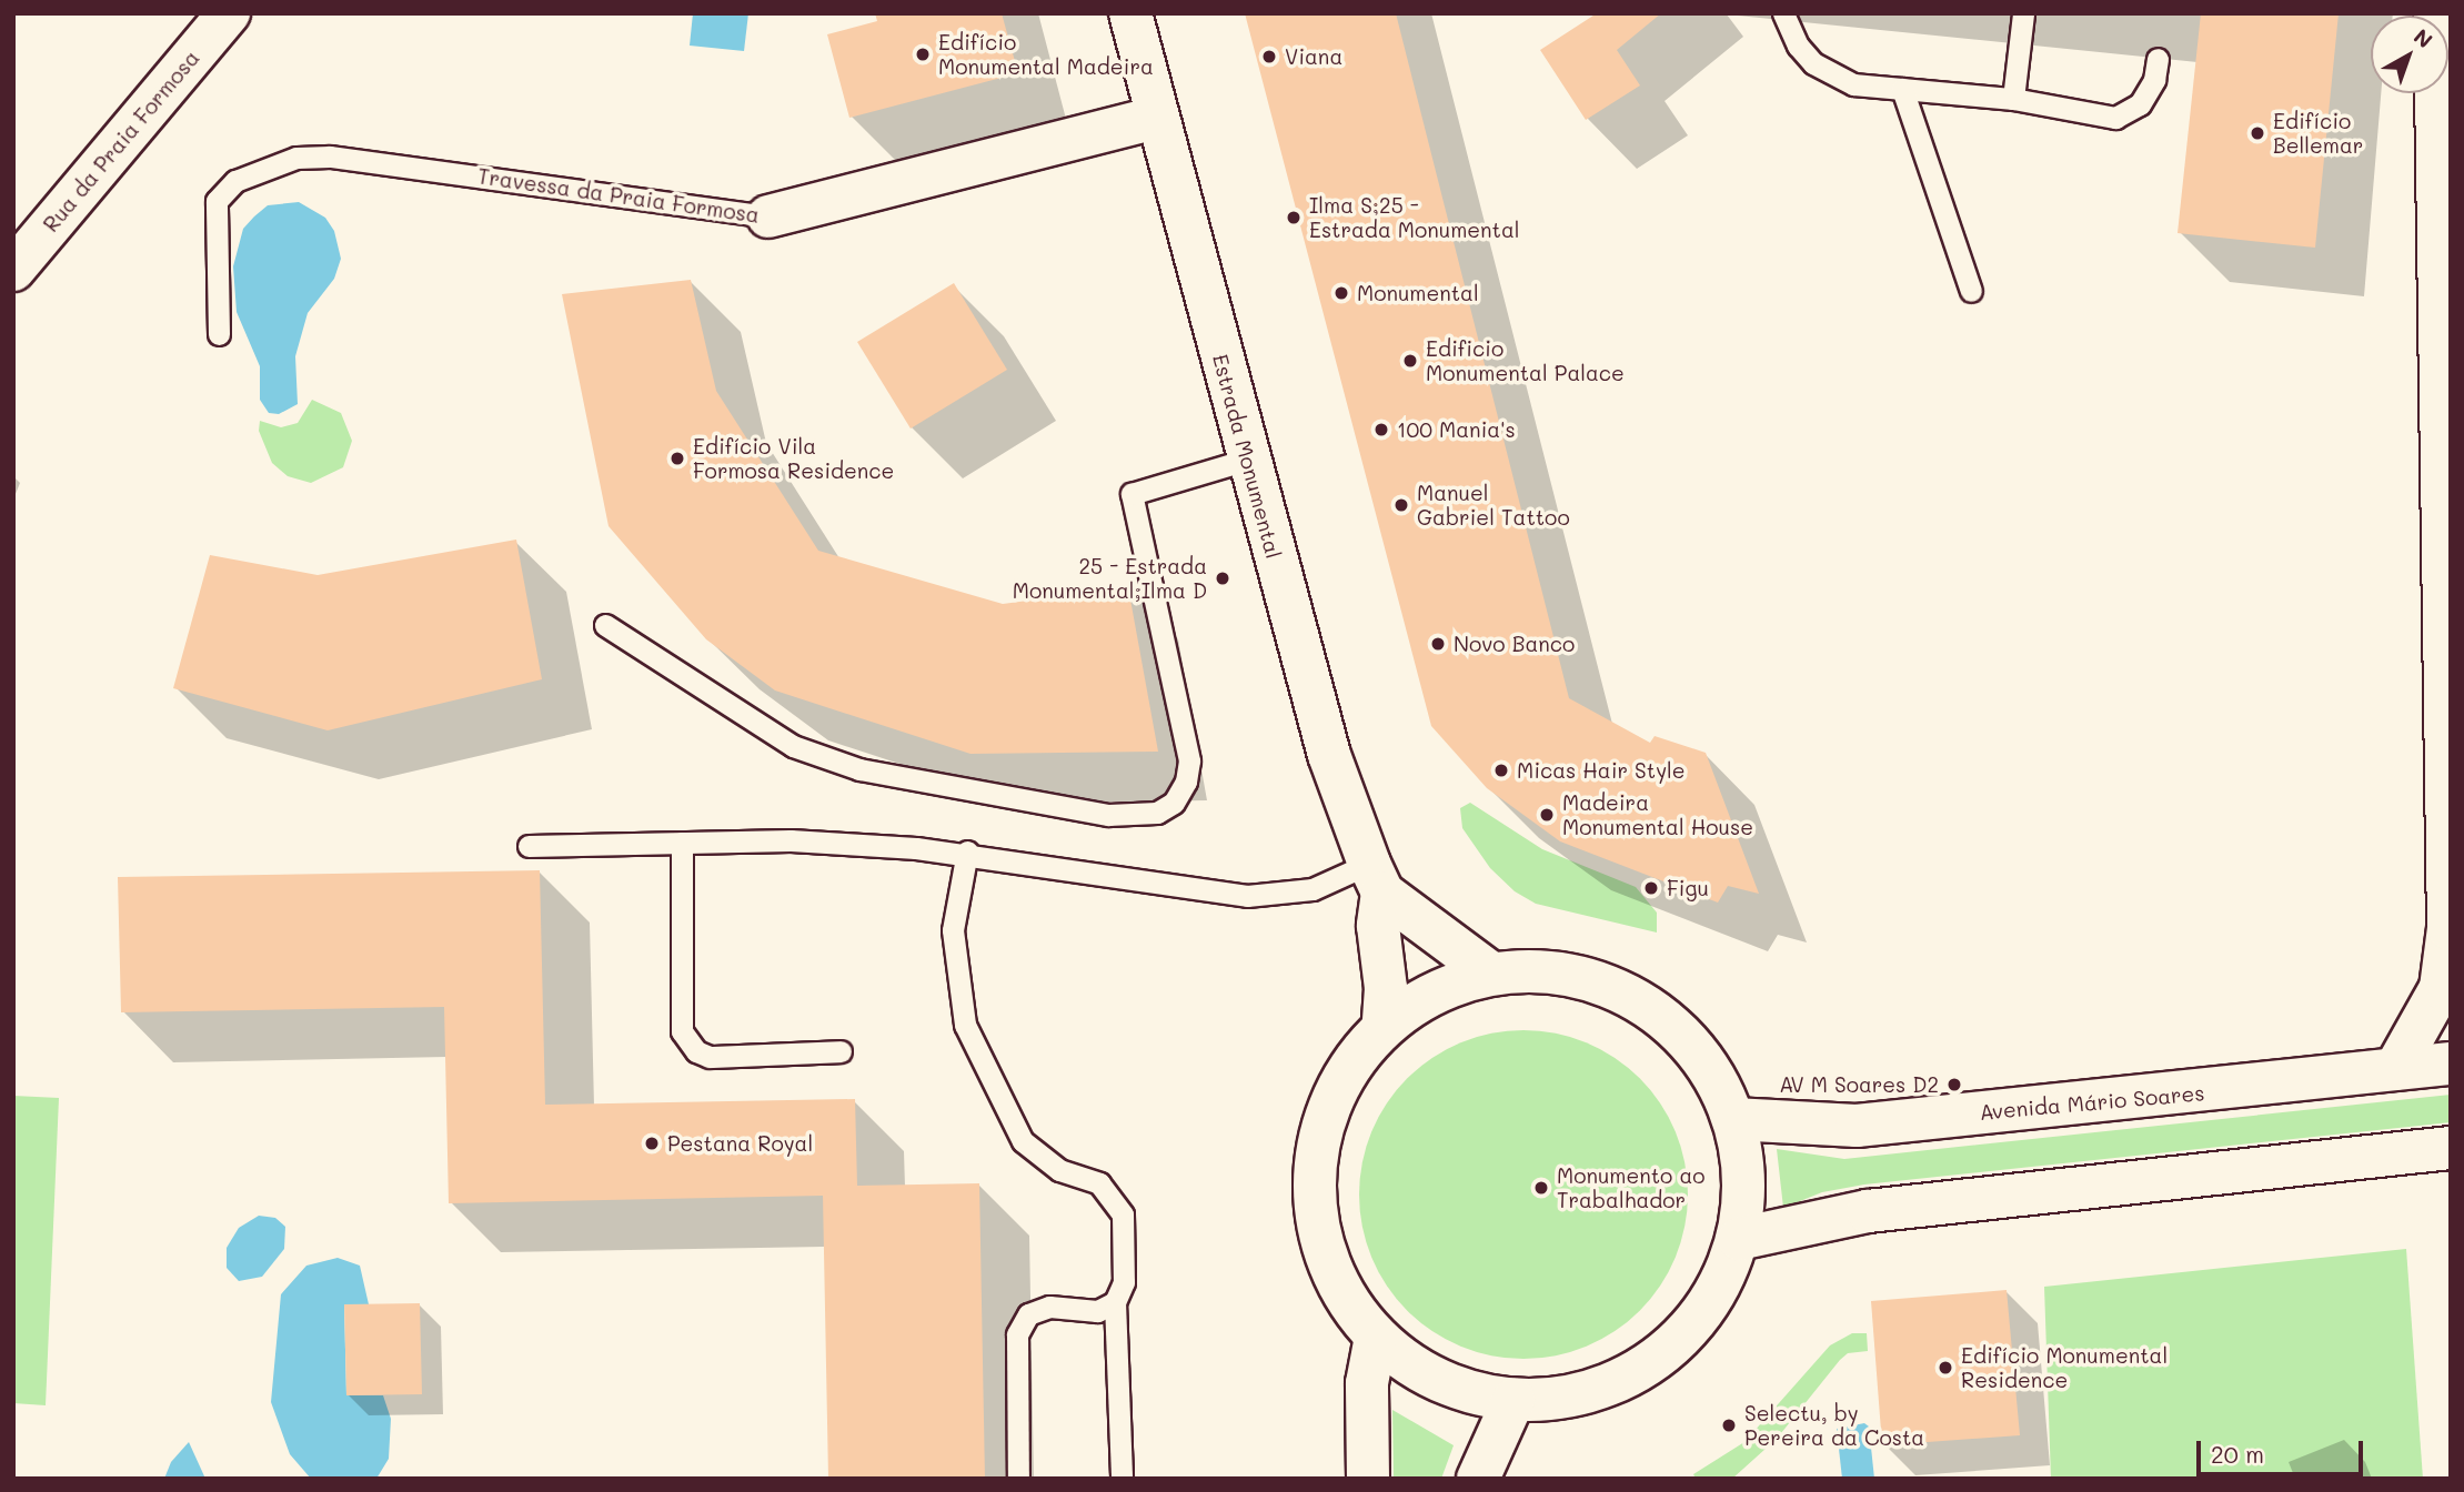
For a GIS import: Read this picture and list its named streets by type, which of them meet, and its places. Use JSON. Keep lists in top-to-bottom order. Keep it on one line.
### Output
{"streets":{"main road":["Rua da Praia Formosa","Travessa da Praia Formosa","Estrada Monumental","Avenida Mário Soares"]},"crossings":[["Travessa da Praia Formosa","Estrada Monumental"]],"places":["Edifício Monumental Madeira","Viana","Edifício Bellemar","Ilma S;25 - Estrada Monumental","Monumental","Edificio Monumental Palace","100 Mania's","Edifício Vila Formosa Residence","Manuel Gabriel Tattoo","25 - Estrada Monumental;Ilma D","Novo Banco","Micas Hair Style","Madeira Monumental House","Figu","AV M Soares D2","Pestana Royal","Monumento ao Trabalhador","Edifício Monumental Residence","Selectu, by Pereira da Costa"],"scale_bar":"20 m","north":"top right"}
